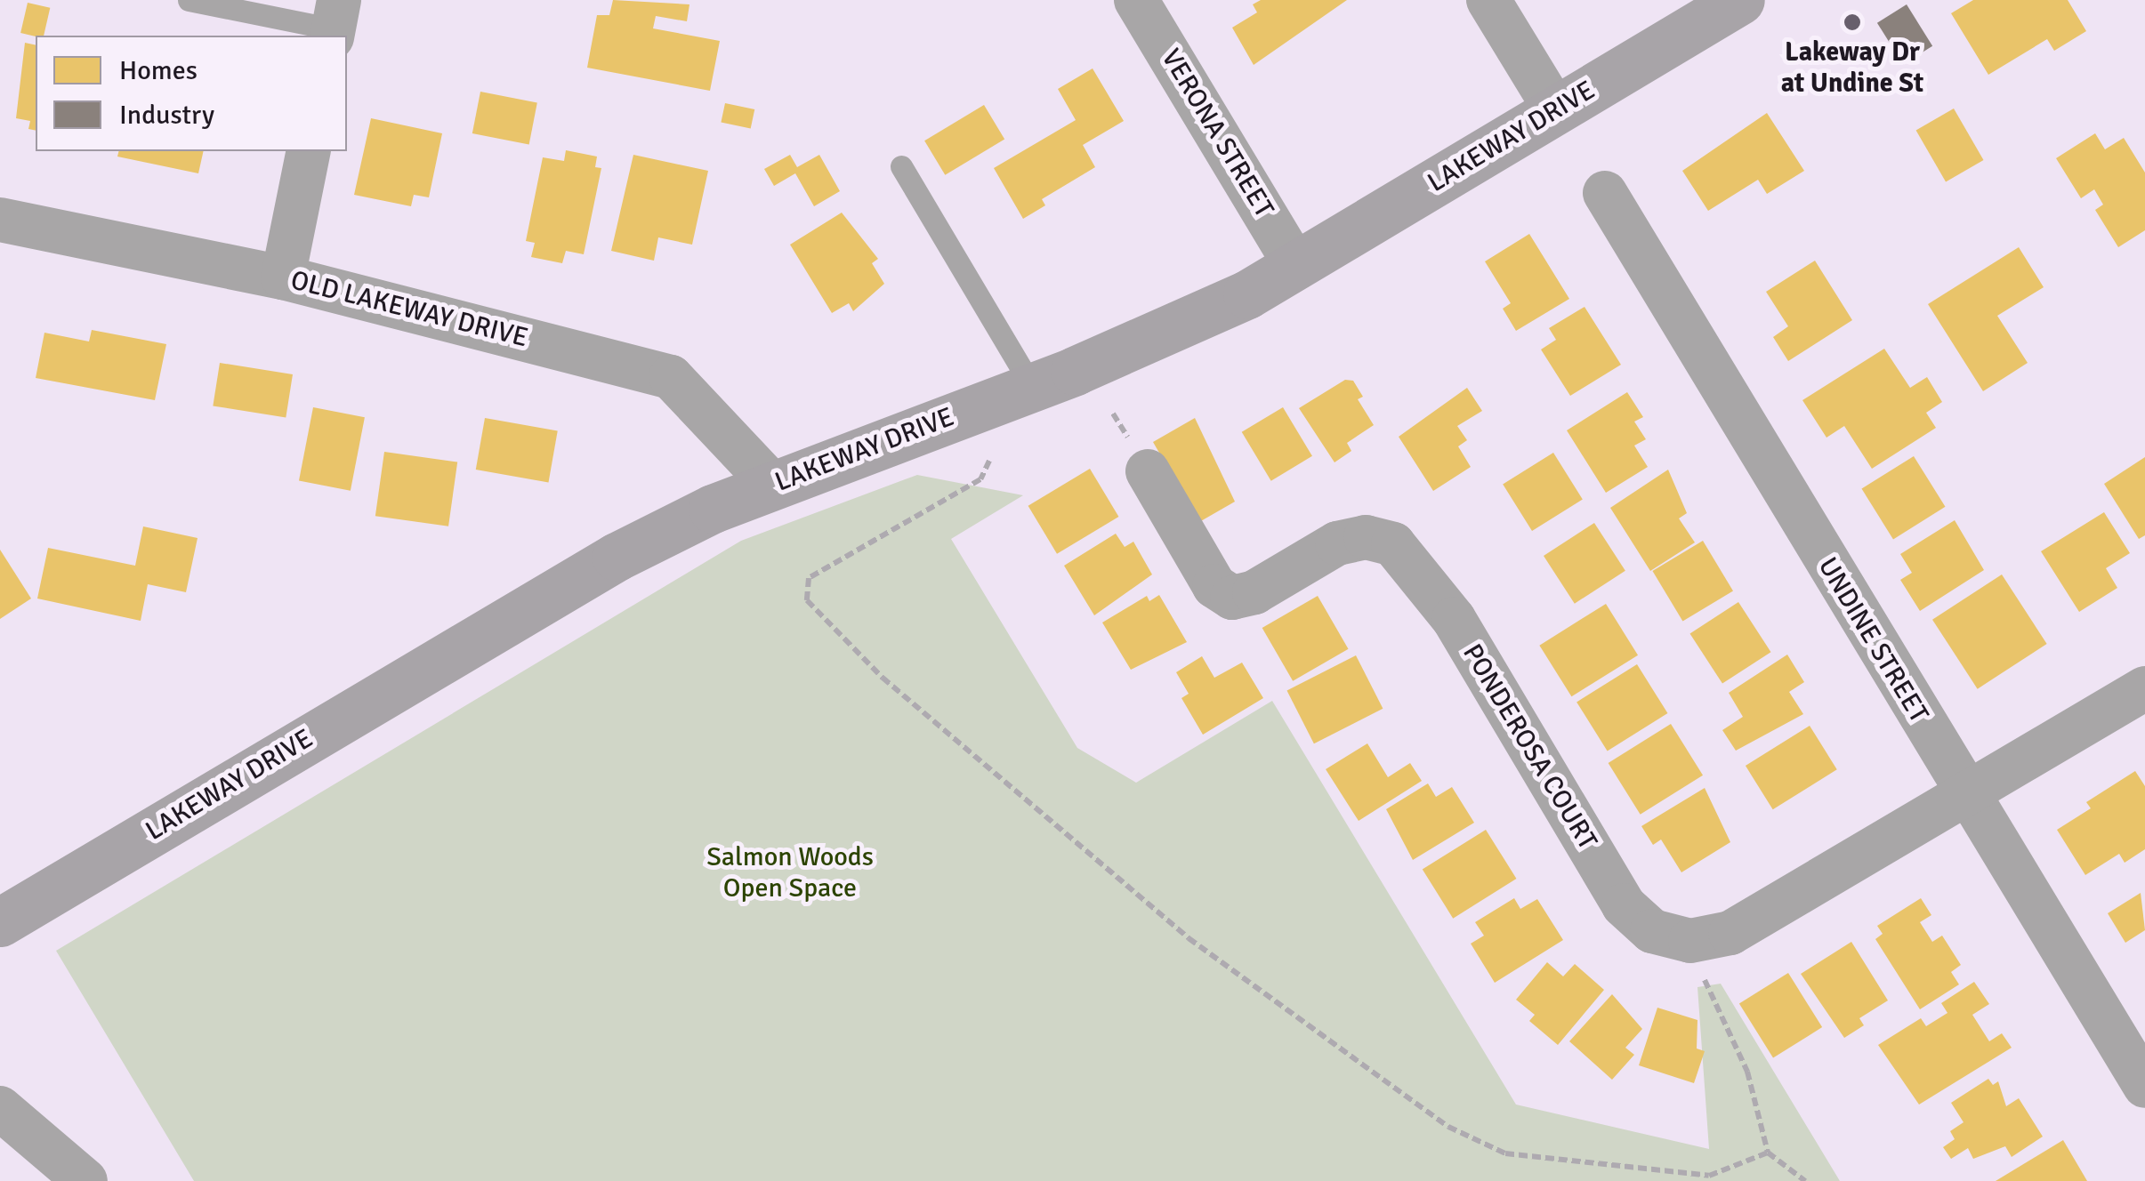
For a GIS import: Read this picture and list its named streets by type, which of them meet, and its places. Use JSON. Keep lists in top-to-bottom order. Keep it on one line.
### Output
{"streets":{"main road":["LAKEWAY DRIVE"],"street":["VERONA STREET","OLD LAKEWAY DRIVE","UNDINE STREET","PONDEROSA COURT"]},"crossings":[["VERONA STREET","LAKEWAY DRIVE"],["LAKEWAY DRIVE","OLD LAKEWAY DRIVE"],["UNDINE STREET","PONDEROSA COURT"]],"parks":["Salmon Woods Open Space"],"places":["Lakeway Dr at Undine St"],"legend":["Homes","Industry"]}
